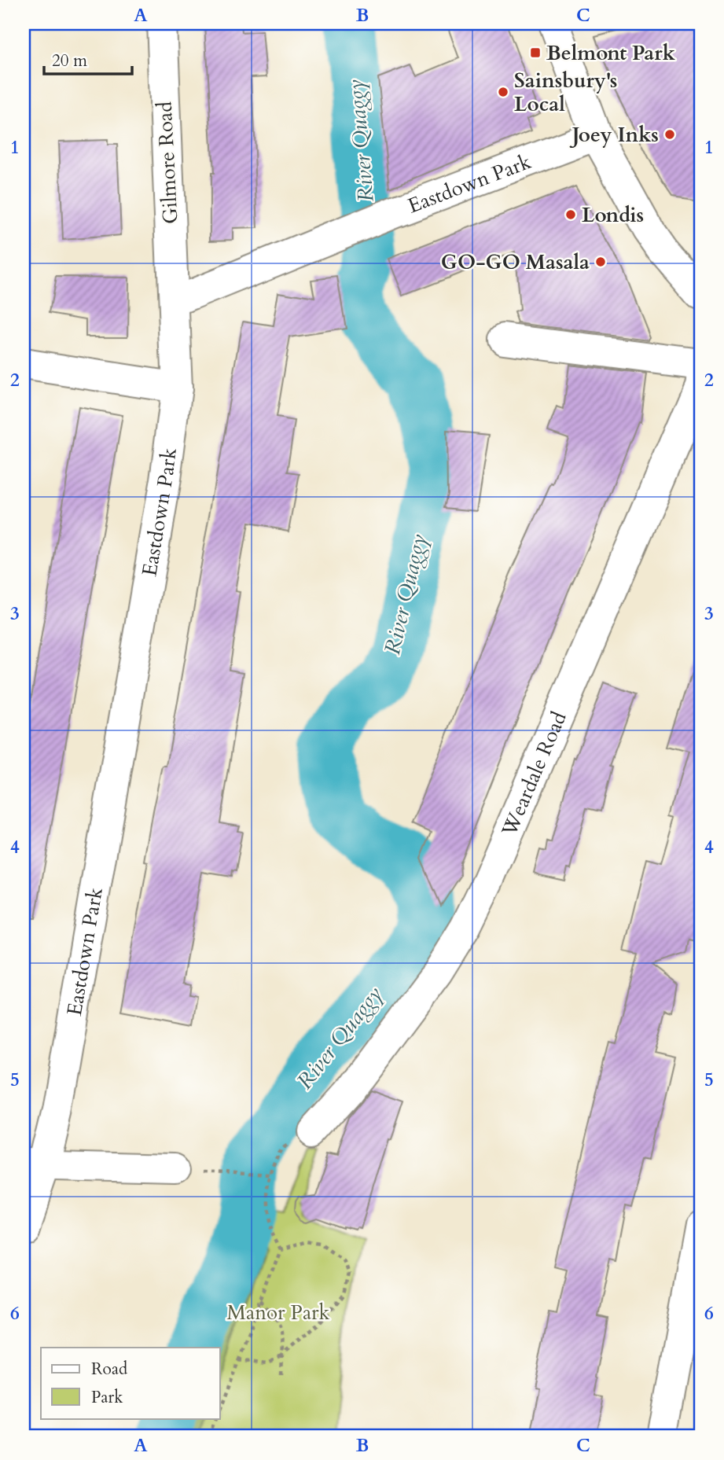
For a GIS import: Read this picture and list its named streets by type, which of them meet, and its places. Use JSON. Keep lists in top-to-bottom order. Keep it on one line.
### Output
{"streets":{"main road":["Gilmore Road","Eastdown Park","Weardale Road"]},"crossings":[["Gilmore Road","Eastdown Park"]],"water":["River Quaggy"],"parks":["Manor Park"],"places":{"transit":["Belmont Park"],"other":["Sainsbury's Local","Joey Inks","Londis","GO-GO Masala"]},"legend":["Road","Park"],"scale_bar":"20 m","grid":{"columns":["A","B","C"],"rows":["1","2","3","4","5","6"]}}
